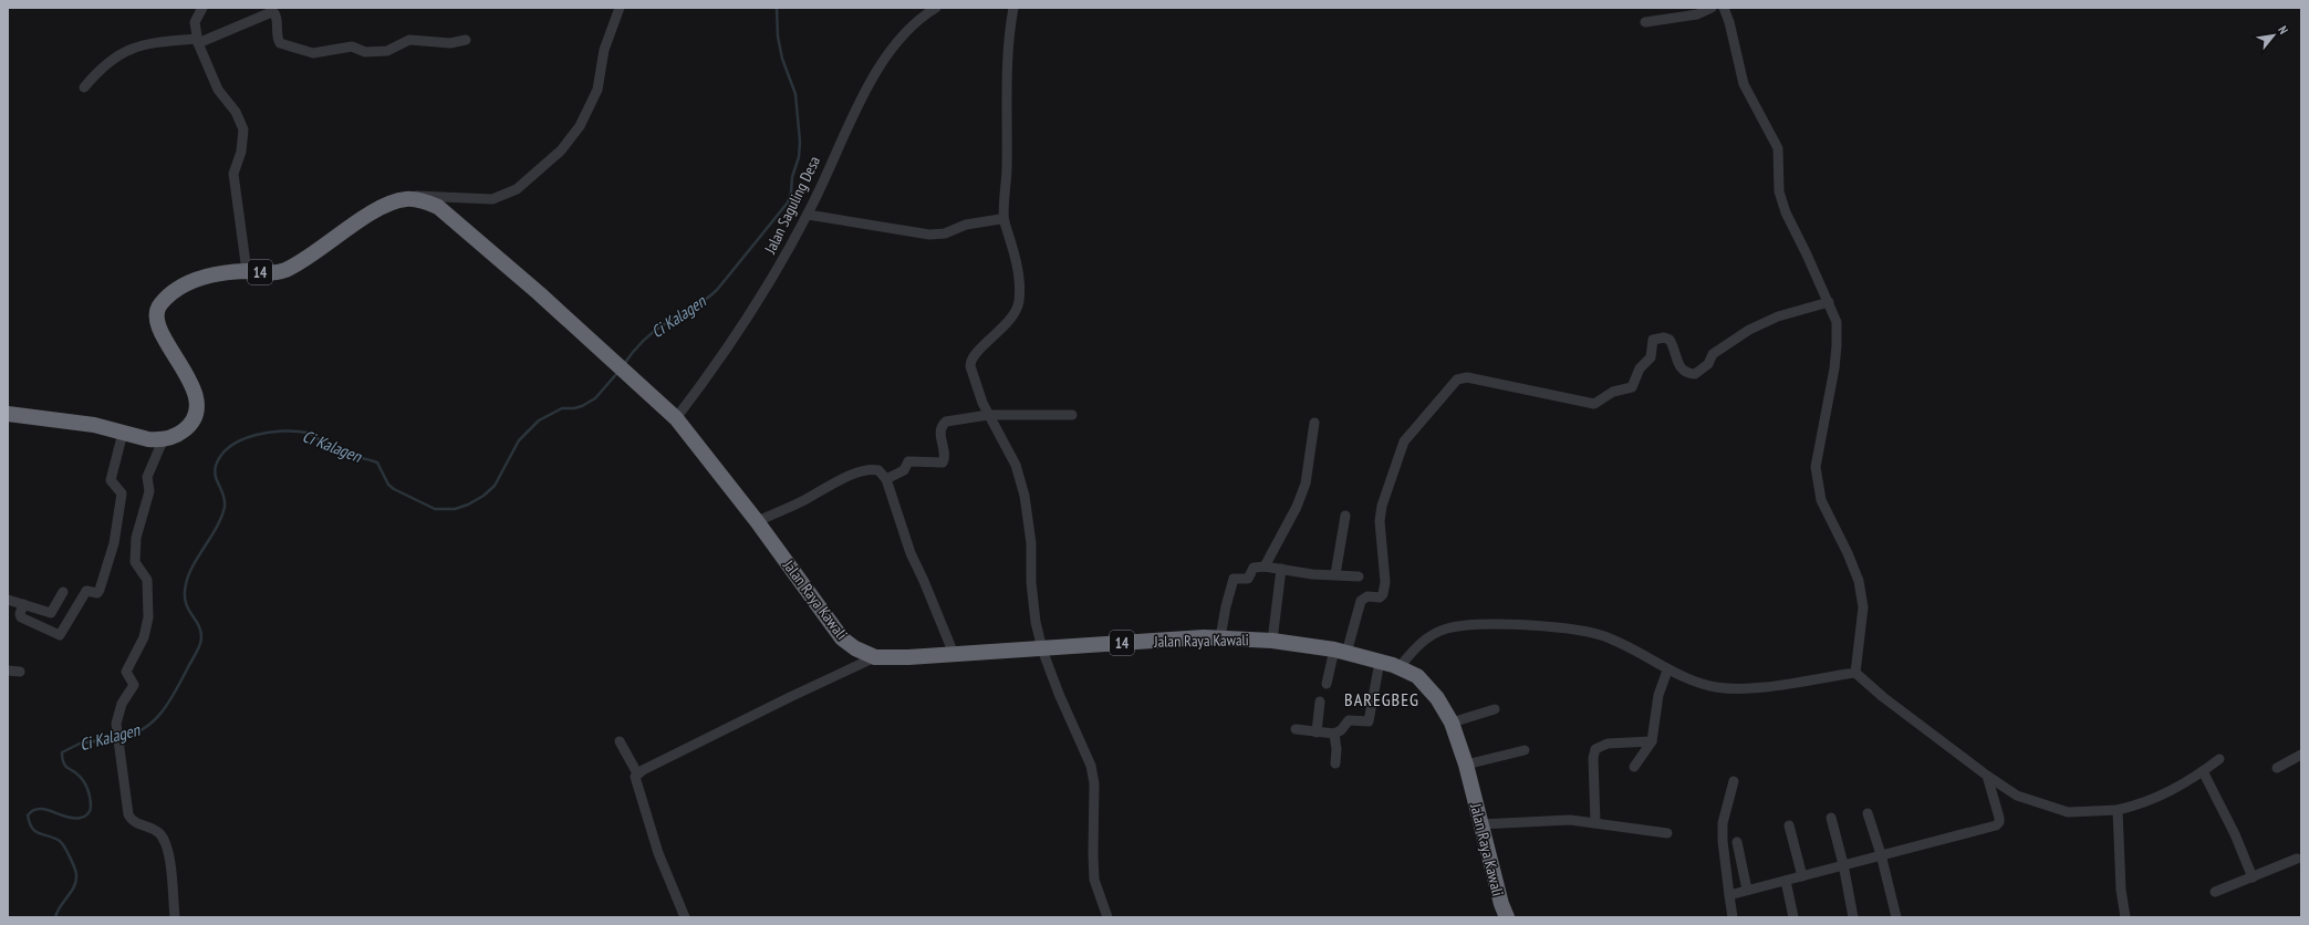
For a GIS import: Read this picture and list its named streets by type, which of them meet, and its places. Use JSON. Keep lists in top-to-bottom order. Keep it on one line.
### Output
{"streets":{"highway":["14","Jalan Raya Kawali"],"street":["Jalan Saguling Desa"]},"crossings":[["Jalan Saguling Desa","14"],["Jalan Saguling Desa","Jalan Raya Kawali"],["14","Jalan Raya Kawali"]],"districts":["BAREGBEG"],"water":["Ci Kalagen"],"north":"top right"}
